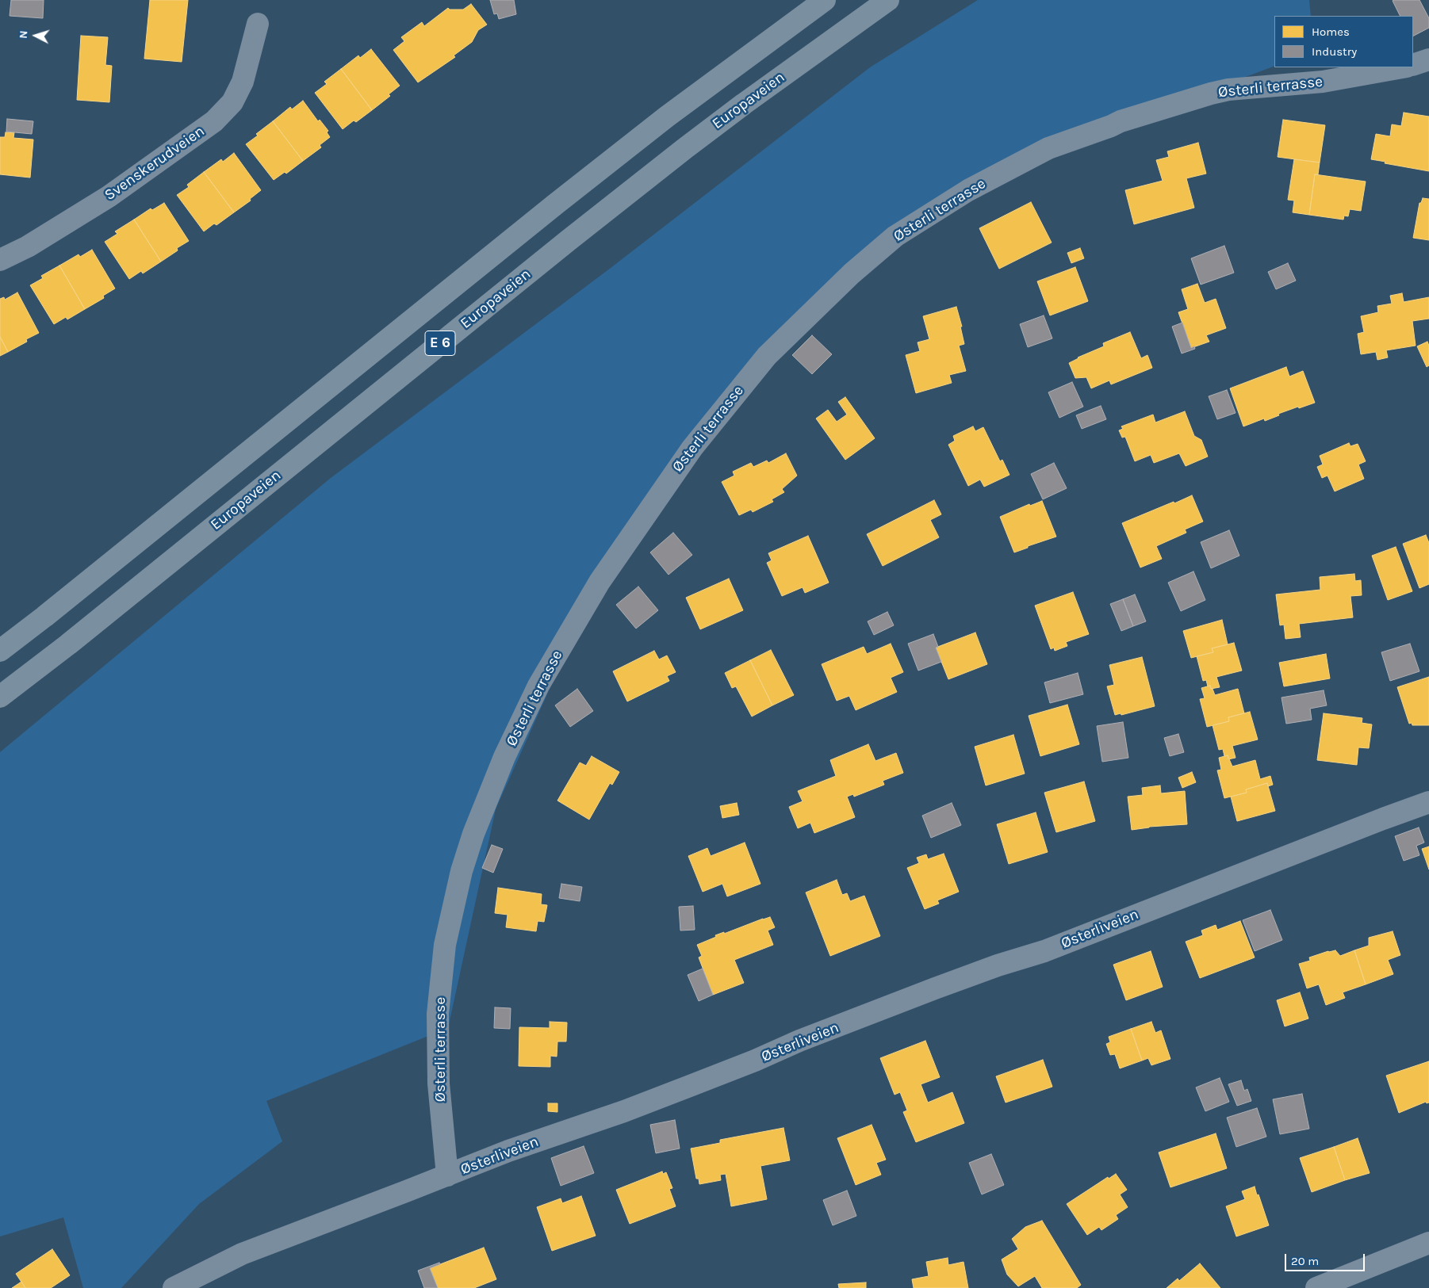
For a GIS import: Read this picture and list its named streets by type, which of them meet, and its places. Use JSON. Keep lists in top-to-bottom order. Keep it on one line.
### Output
{"streets":{"highway":["Europaveien","E 6"],"street":["Østerli terrasse","Svenskerudveien","Østerliveien"]},"crossings":[["Østerli terrasse","Østerliveien"]],"legend":["Homes","Industry"],"scale_bar":"20 m","north":"left"}
